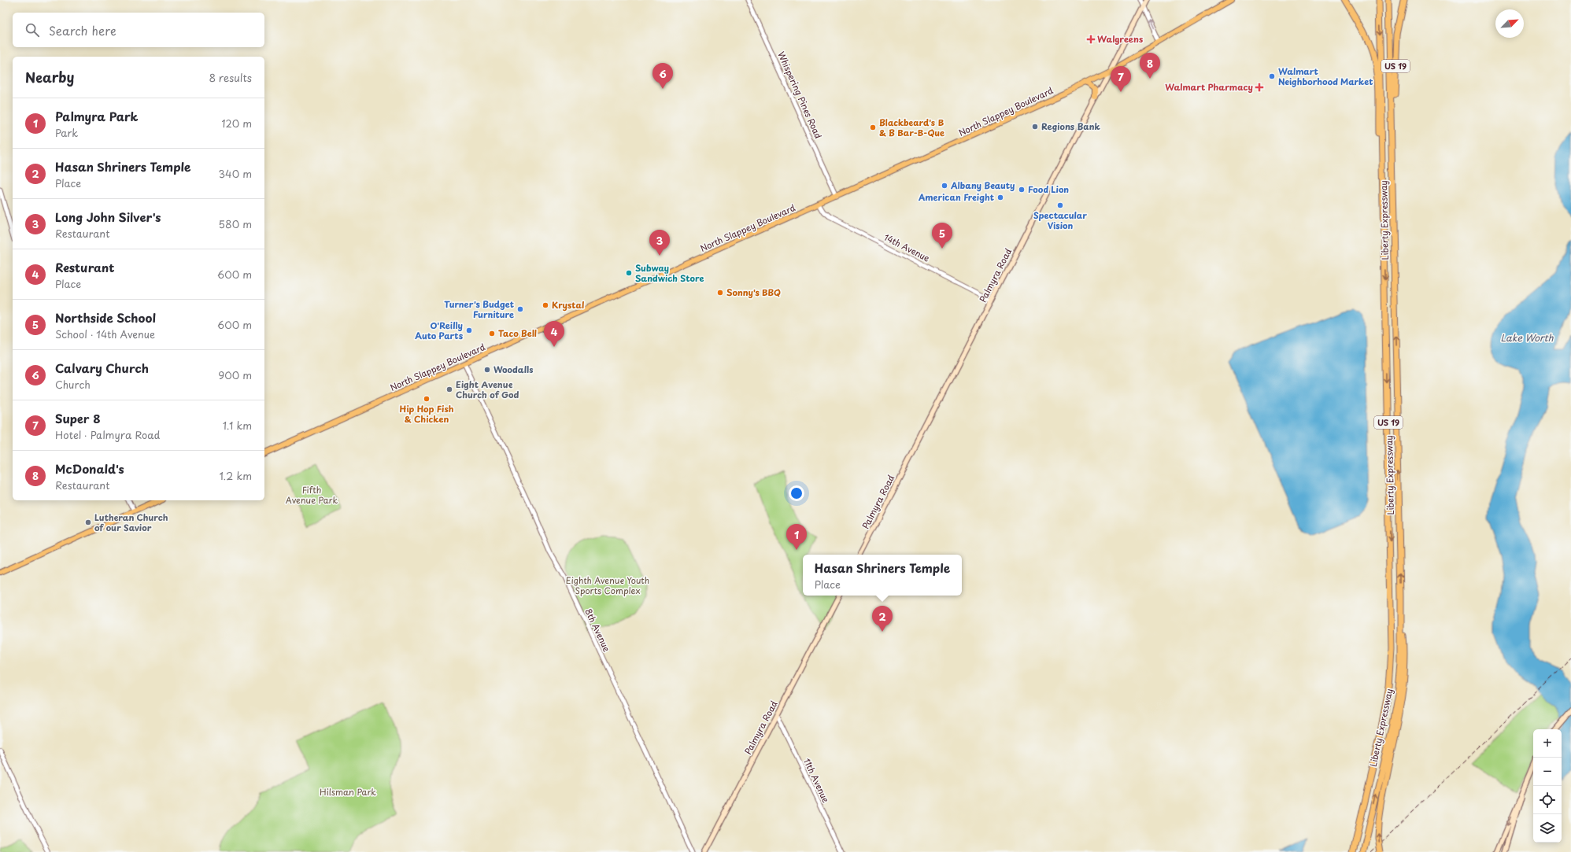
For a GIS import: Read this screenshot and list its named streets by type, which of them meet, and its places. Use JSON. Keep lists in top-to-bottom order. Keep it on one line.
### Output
{"streets":{"highway":["US 19","Liberty Expressway"],"main road":["North Slappey Boulevard","Palmyra Road"],"street":["Whispering Pines Road","14th Avenue","8th Avenue","11th Avenue"]},"crossings":[["US 19","Liberty Expressway"],["Whispering Pines Road","North Slappey Boulevard"],["North Slappey Boulevard","14th Avenue"],["North Slappey Boulevard","Palmyra Road"],["North Slappey Boulevard","8th Avenue"],["14th Avenue","Palmyra Road"],["Palmyra Road","11th Avenue"]],"water":["Lake Worth"],"parks":["Fifth Avenue Park","Eighth Avenue Youth Sports Complex","Hilsman Park"],"places":{"health":["Walgreens","Walmart Pharmacy"],"other":["Walmart Neighborhood Market","Regions Bank","Blackbeard's B & B Bar-B-Que","Albany Beauty","Food Lion","American Freight","Spectacular Vision","Subway Sandwich Store","Sonny's BBQ","Krystal","Turner's Budget Furniture","O'Reilly Auto Parts","Taco Bell","Woodalls","Eight Avenue Church of God","Hip Hop Fish & Chicken","Lutheran Church of our Savior"]},"north":"top right","page":{"search":"Search here","pins":["8","6","7","5","3","4","1","2"],"heading":["Nearby","8 results"],"list":[{"mark":"1","name":"Palmyra Park","note":"Park","value":"120 m"},{"mark":"2","name":"Hasan Shriners Temple","note":"Place","value":"340 m"},{"mark":"3","name":"Long John Silver's","note":"Restaurant","value":"580 m"},{"mark":"4","name":"Resturant","note":"Place","value":"600 m"},{"mark":"5","name":"Northside School","note":"School · 14th Avenue","value":"600 m"},{"mark":"6","name":"Calvary Church","note":"Church","value":"900 m"},{"mark":"7","name":"Super 8","note":"Hotel · Palmyra Road","value":"1.1 km"},{"mark":"8","name":"McDonald's","note":"Restaurant","value":"1.2 km"}],"popup":["Hasan Shriners Temple","Place"],"map_buttons":["+","−"]}}
